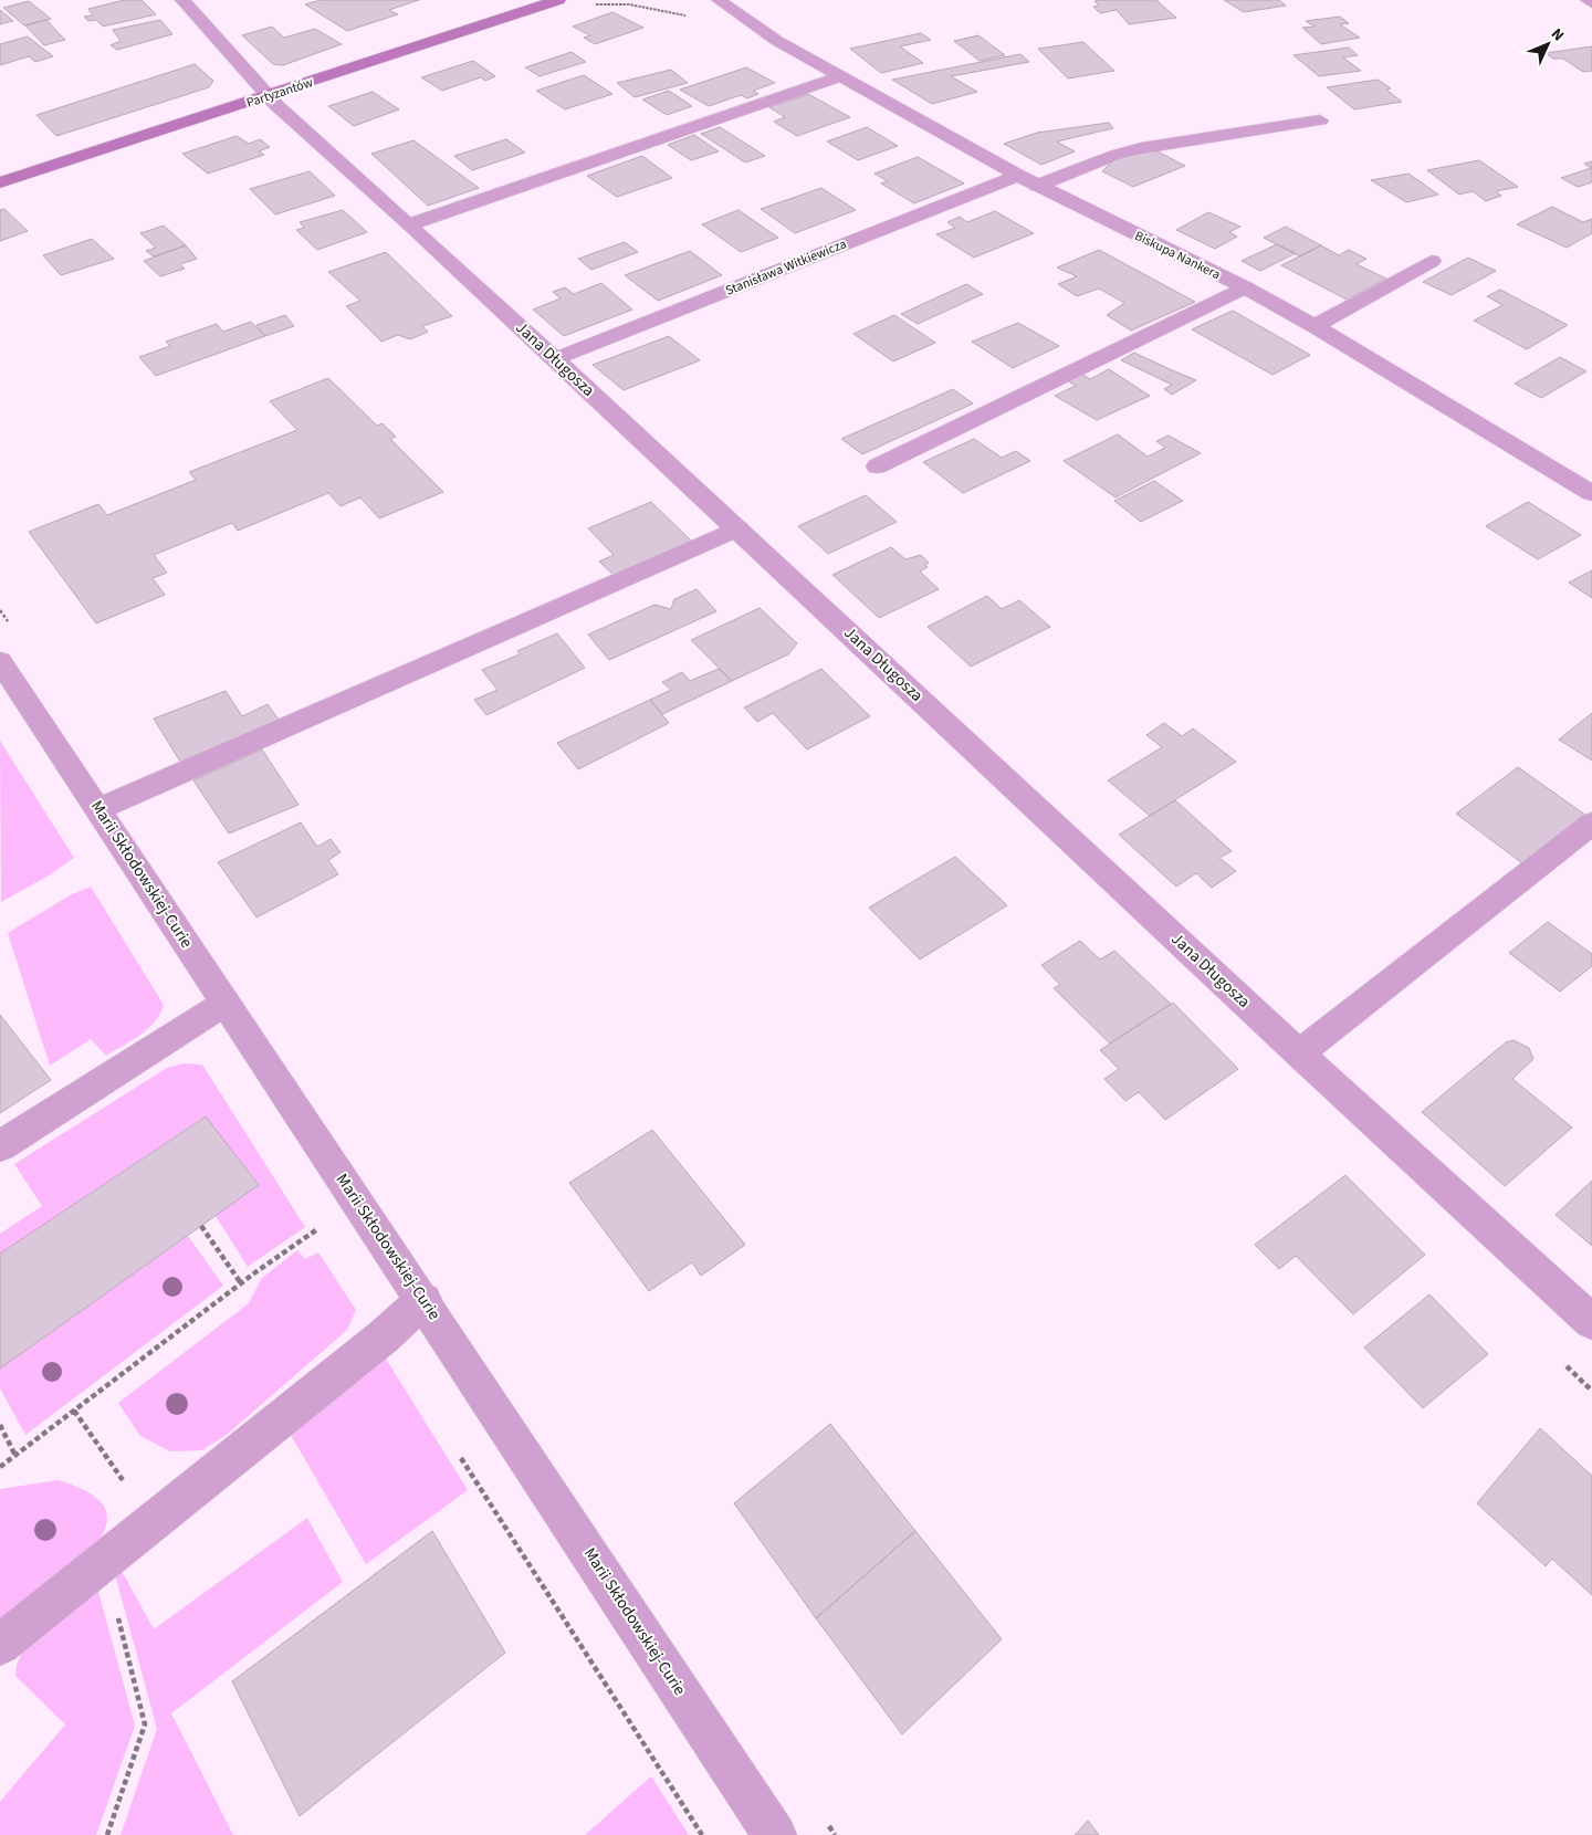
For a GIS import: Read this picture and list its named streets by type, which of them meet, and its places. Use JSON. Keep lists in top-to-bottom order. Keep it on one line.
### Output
{"streets":{"street":["Partyzantów","Biskupa Nankera","Stanisława Witkiewicza","Jana Długosza","Marii Skłodowskiej-Curie"]},"crossings":[["Partyzantów","Jana Długosza"],["Biskupa Nankera","Stanisława Witkiewicza"],["Stanisława Witkiewicza","Jana Długosza"]],"north":"top right"}
